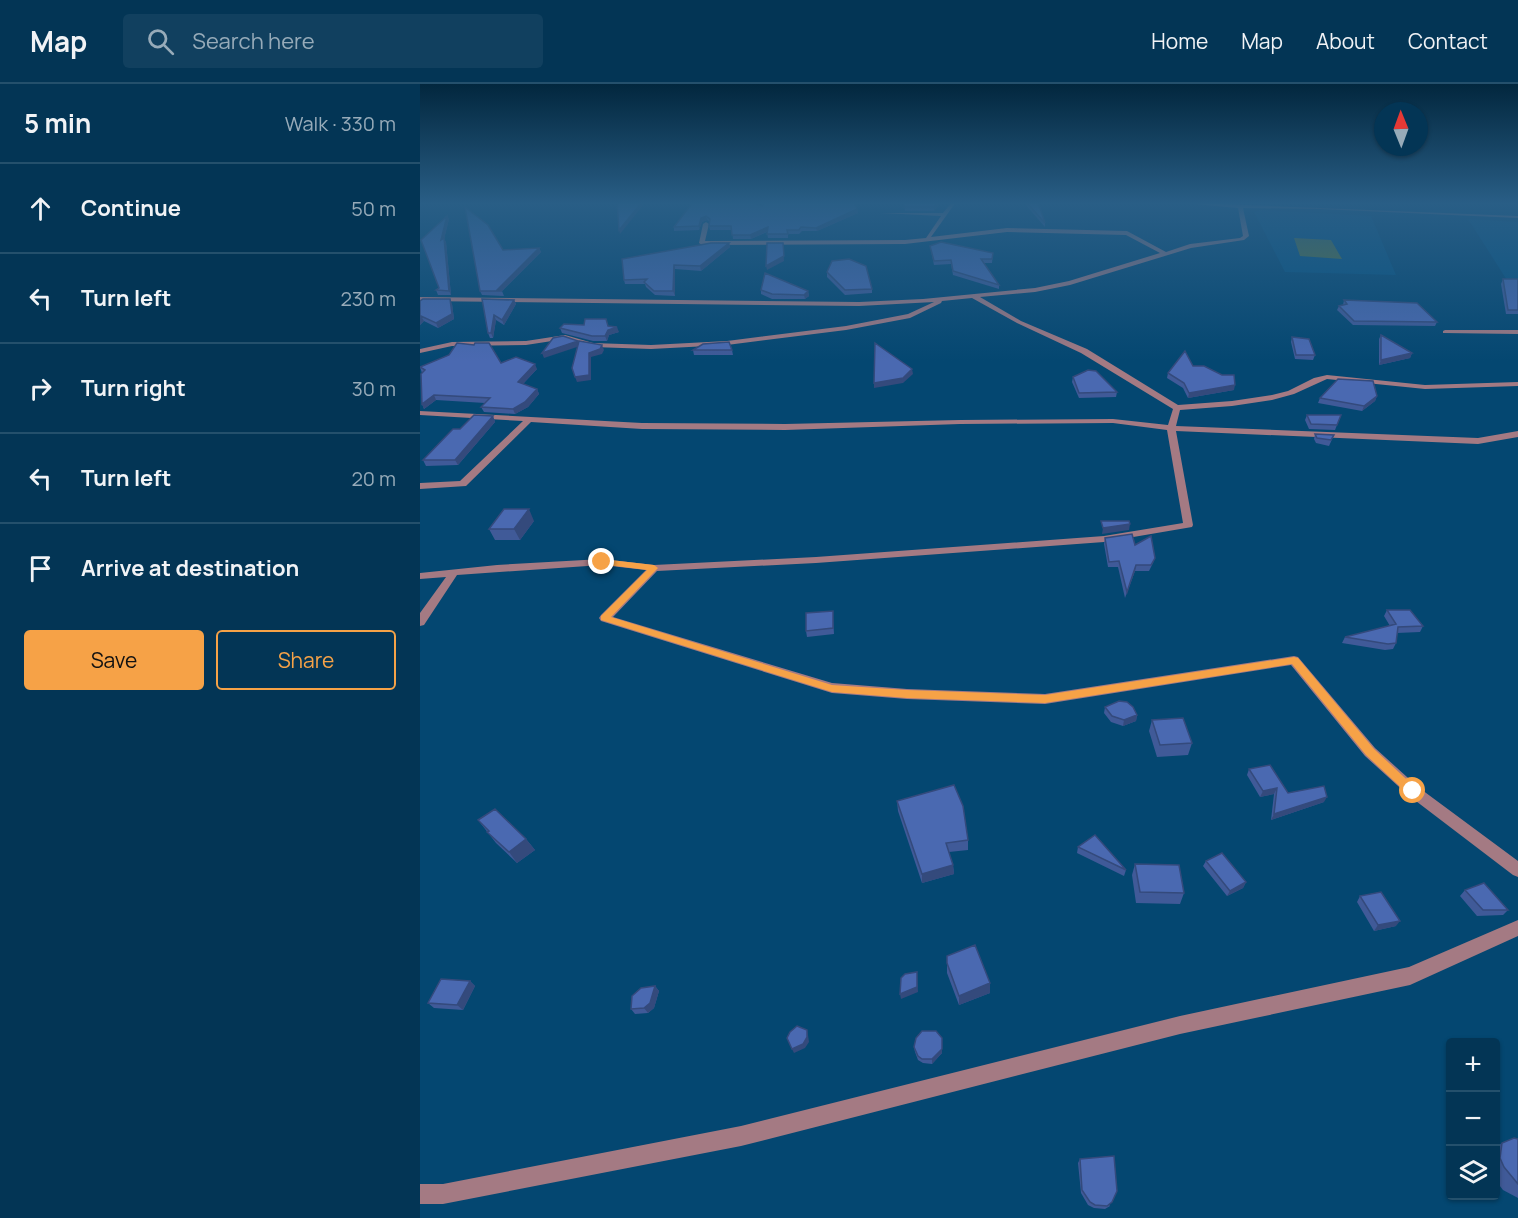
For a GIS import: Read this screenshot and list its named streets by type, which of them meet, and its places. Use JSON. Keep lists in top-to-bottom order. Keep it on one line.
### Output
{"north":"top","page":{"header":"Map","search":"Search here","nav":["Home","Map","About","Contact"],"heading":["5 min","Walk · 330 m"],"list":[["Continue","50 m"],["Turn left","230 m"],["Turn right","30 m"],["Turn left","20 m"],"Arrive at destination"],"buttons":["Save","Share"],"map_buttons":["+","−"]}}
